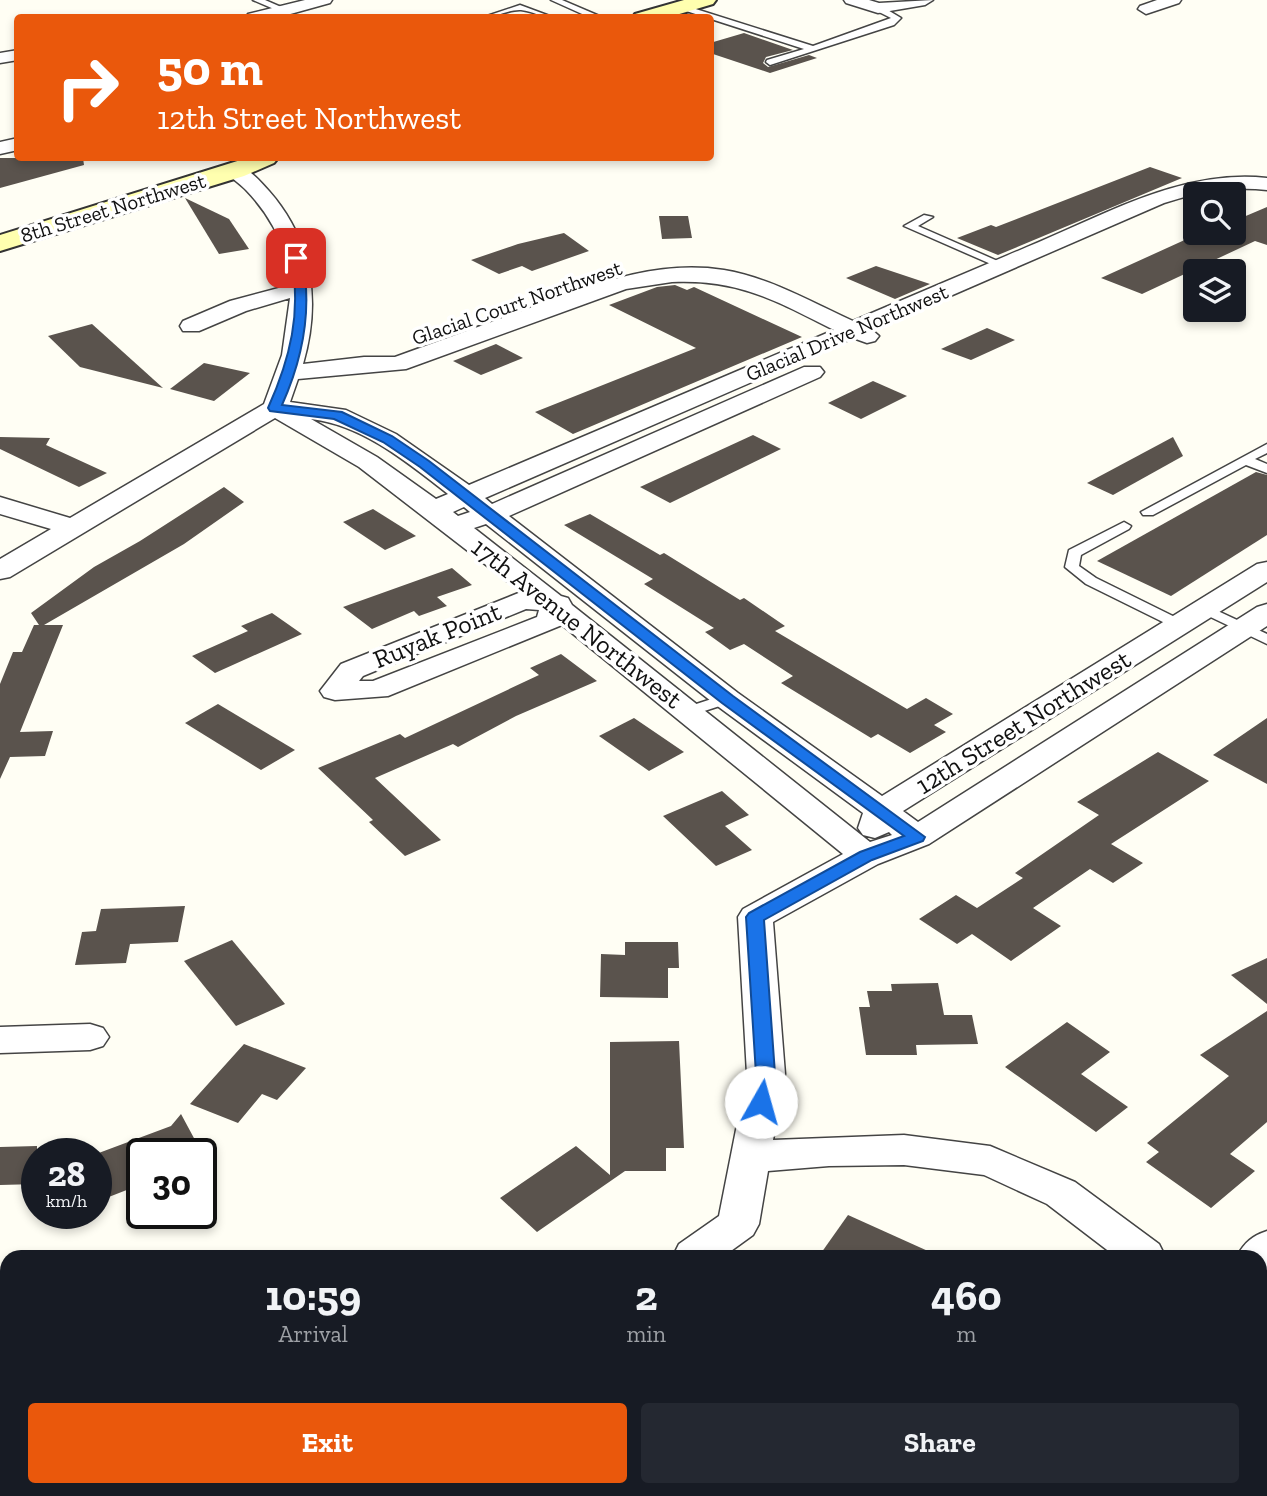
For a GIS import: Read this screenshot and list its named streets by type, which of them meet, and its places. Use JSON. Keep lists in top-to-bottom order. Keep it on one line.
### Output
{"streets":{"street":["8th Street Northwest","Glacial Court Northwest","Glacial Drive Northwest","17th Avenue Northwest","Ruyak Point","12th Street Northwest"]},"crossings":[["Glacial Court Northwest","Glacial Drive Northwest"],["17th Avenue Northwest","Ruyak Point"]],"page":{"turn":["50 m","12th Street Northwest"],"speed":"28 km/h","limit":"30","eta":["10:59","Arrival","2","min","460","m"],"buttons":["Exit","Share"]}}
